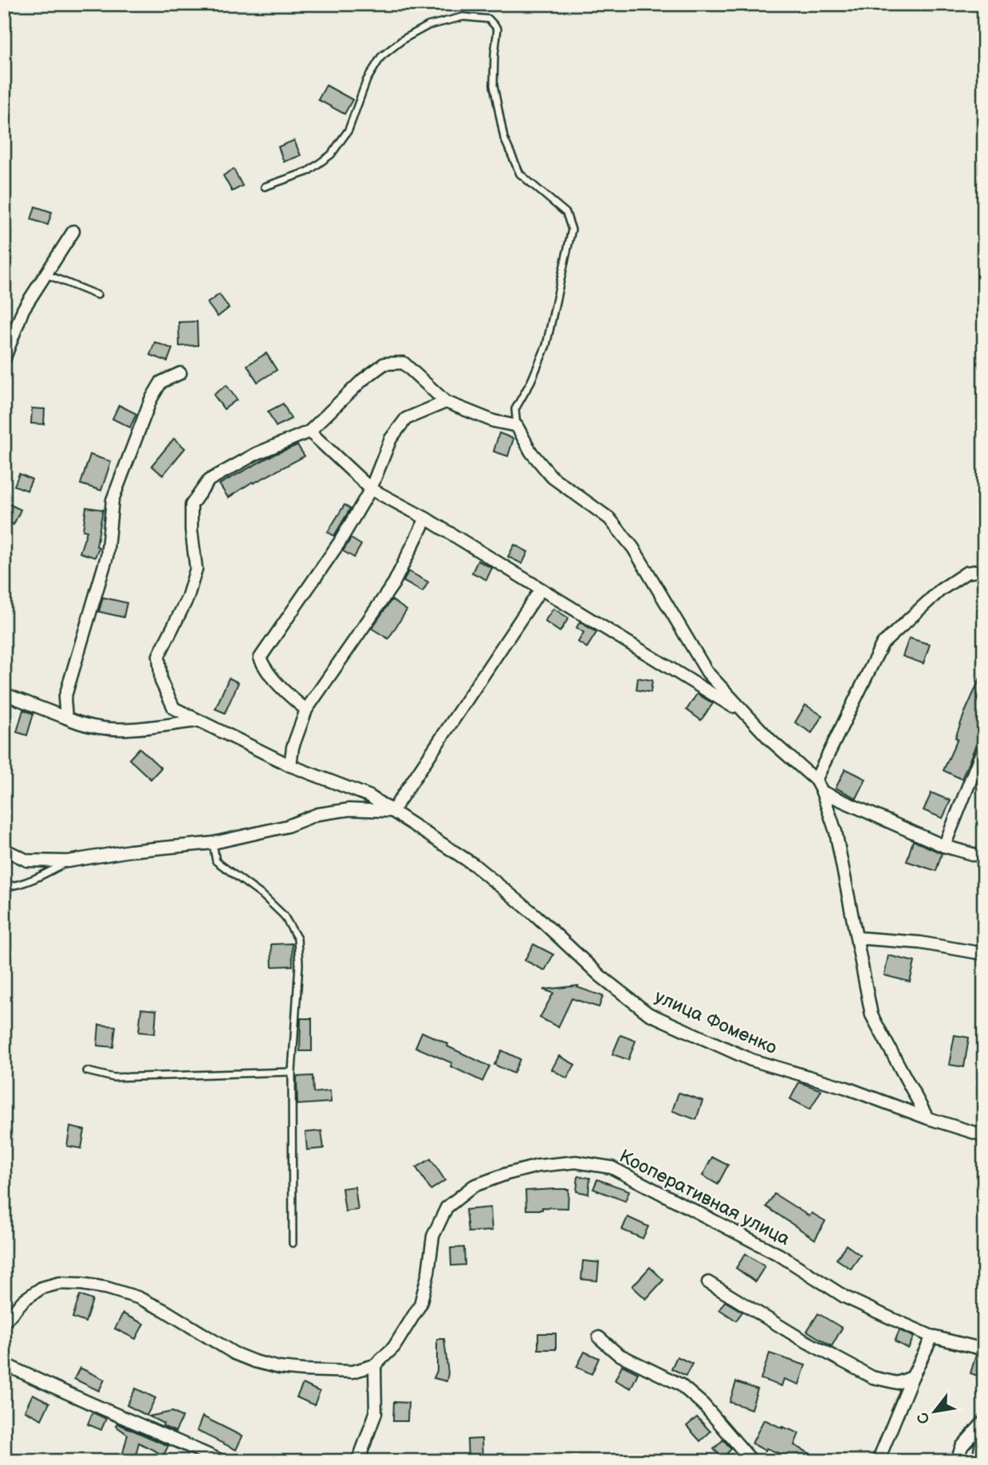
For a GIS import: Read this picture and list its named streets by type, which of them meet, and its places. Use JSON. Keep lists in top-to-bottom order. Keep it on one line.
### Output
{"streets":{"street":["улица Фоменко","Кооперативная улица"]},"north":"bottom left"}
